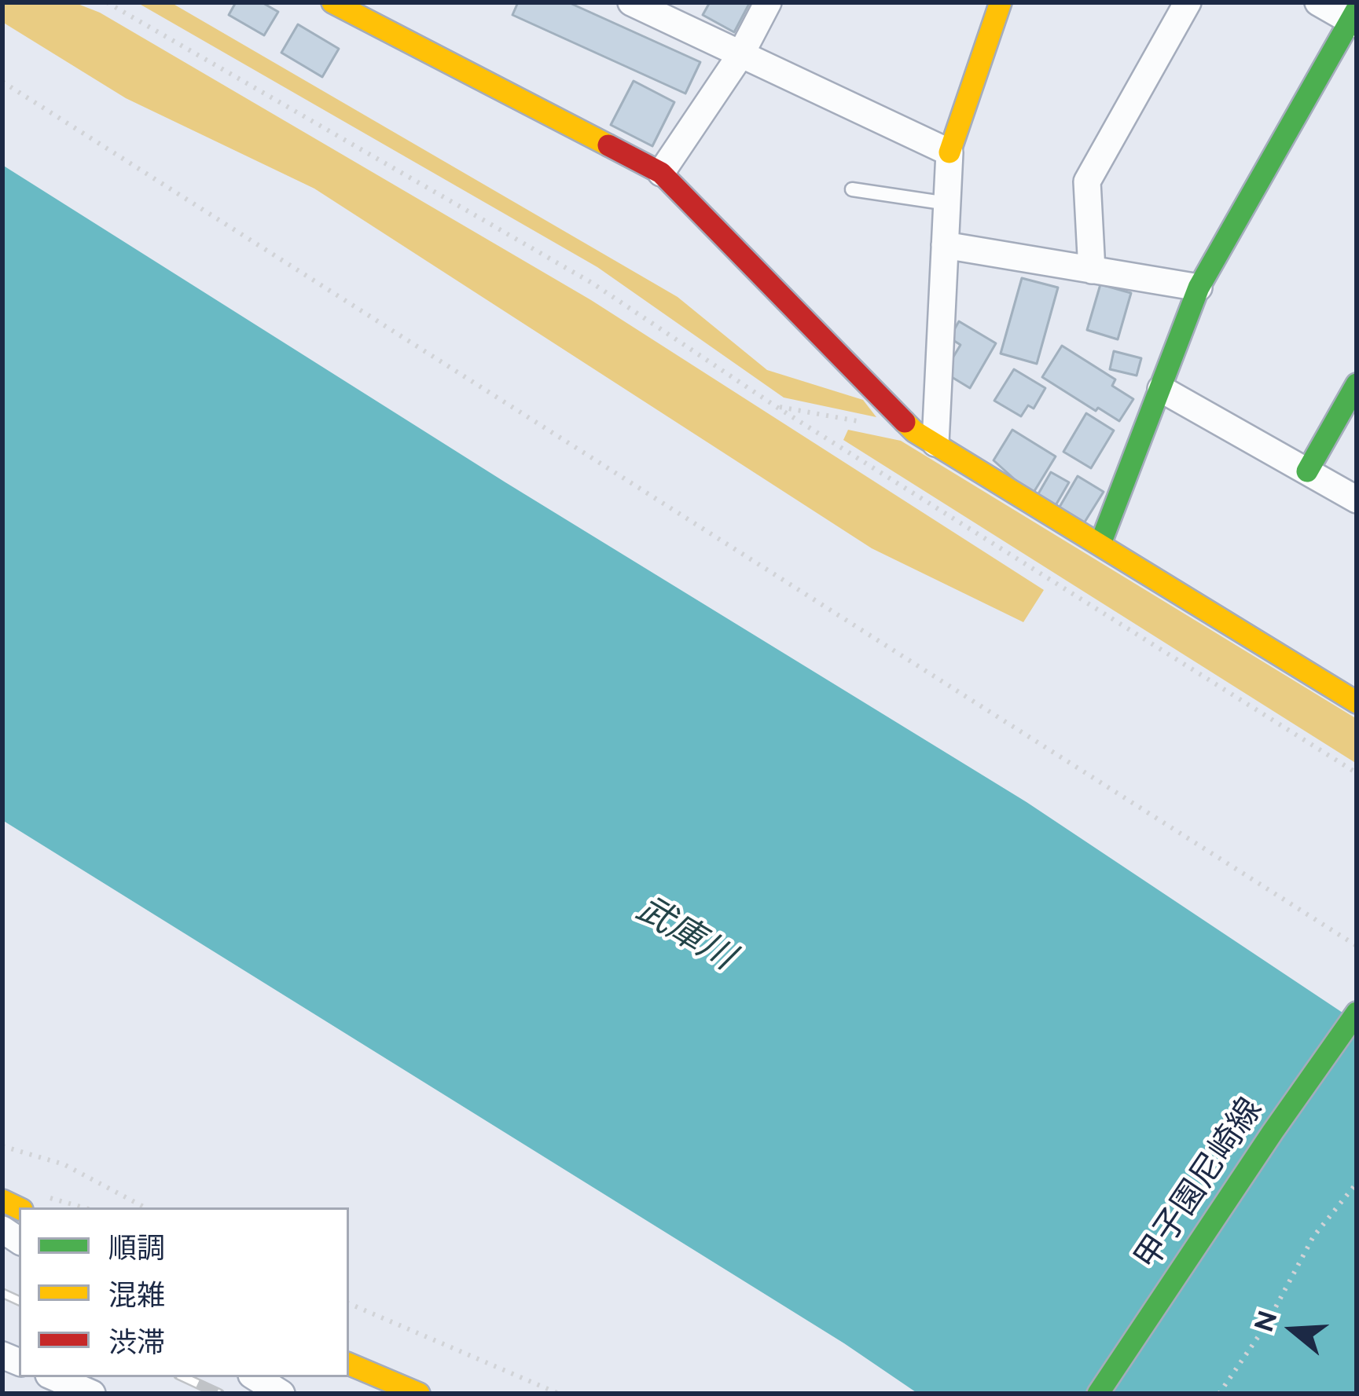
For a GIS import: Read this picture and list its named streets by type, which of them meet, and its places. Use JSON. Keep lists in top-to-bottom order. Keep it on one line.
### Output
{"streets":{"street":["甲子園尼崎線"]},"water":["武庫川"],"legend":["順調","混雑","渋滞"],"north":"left"}
